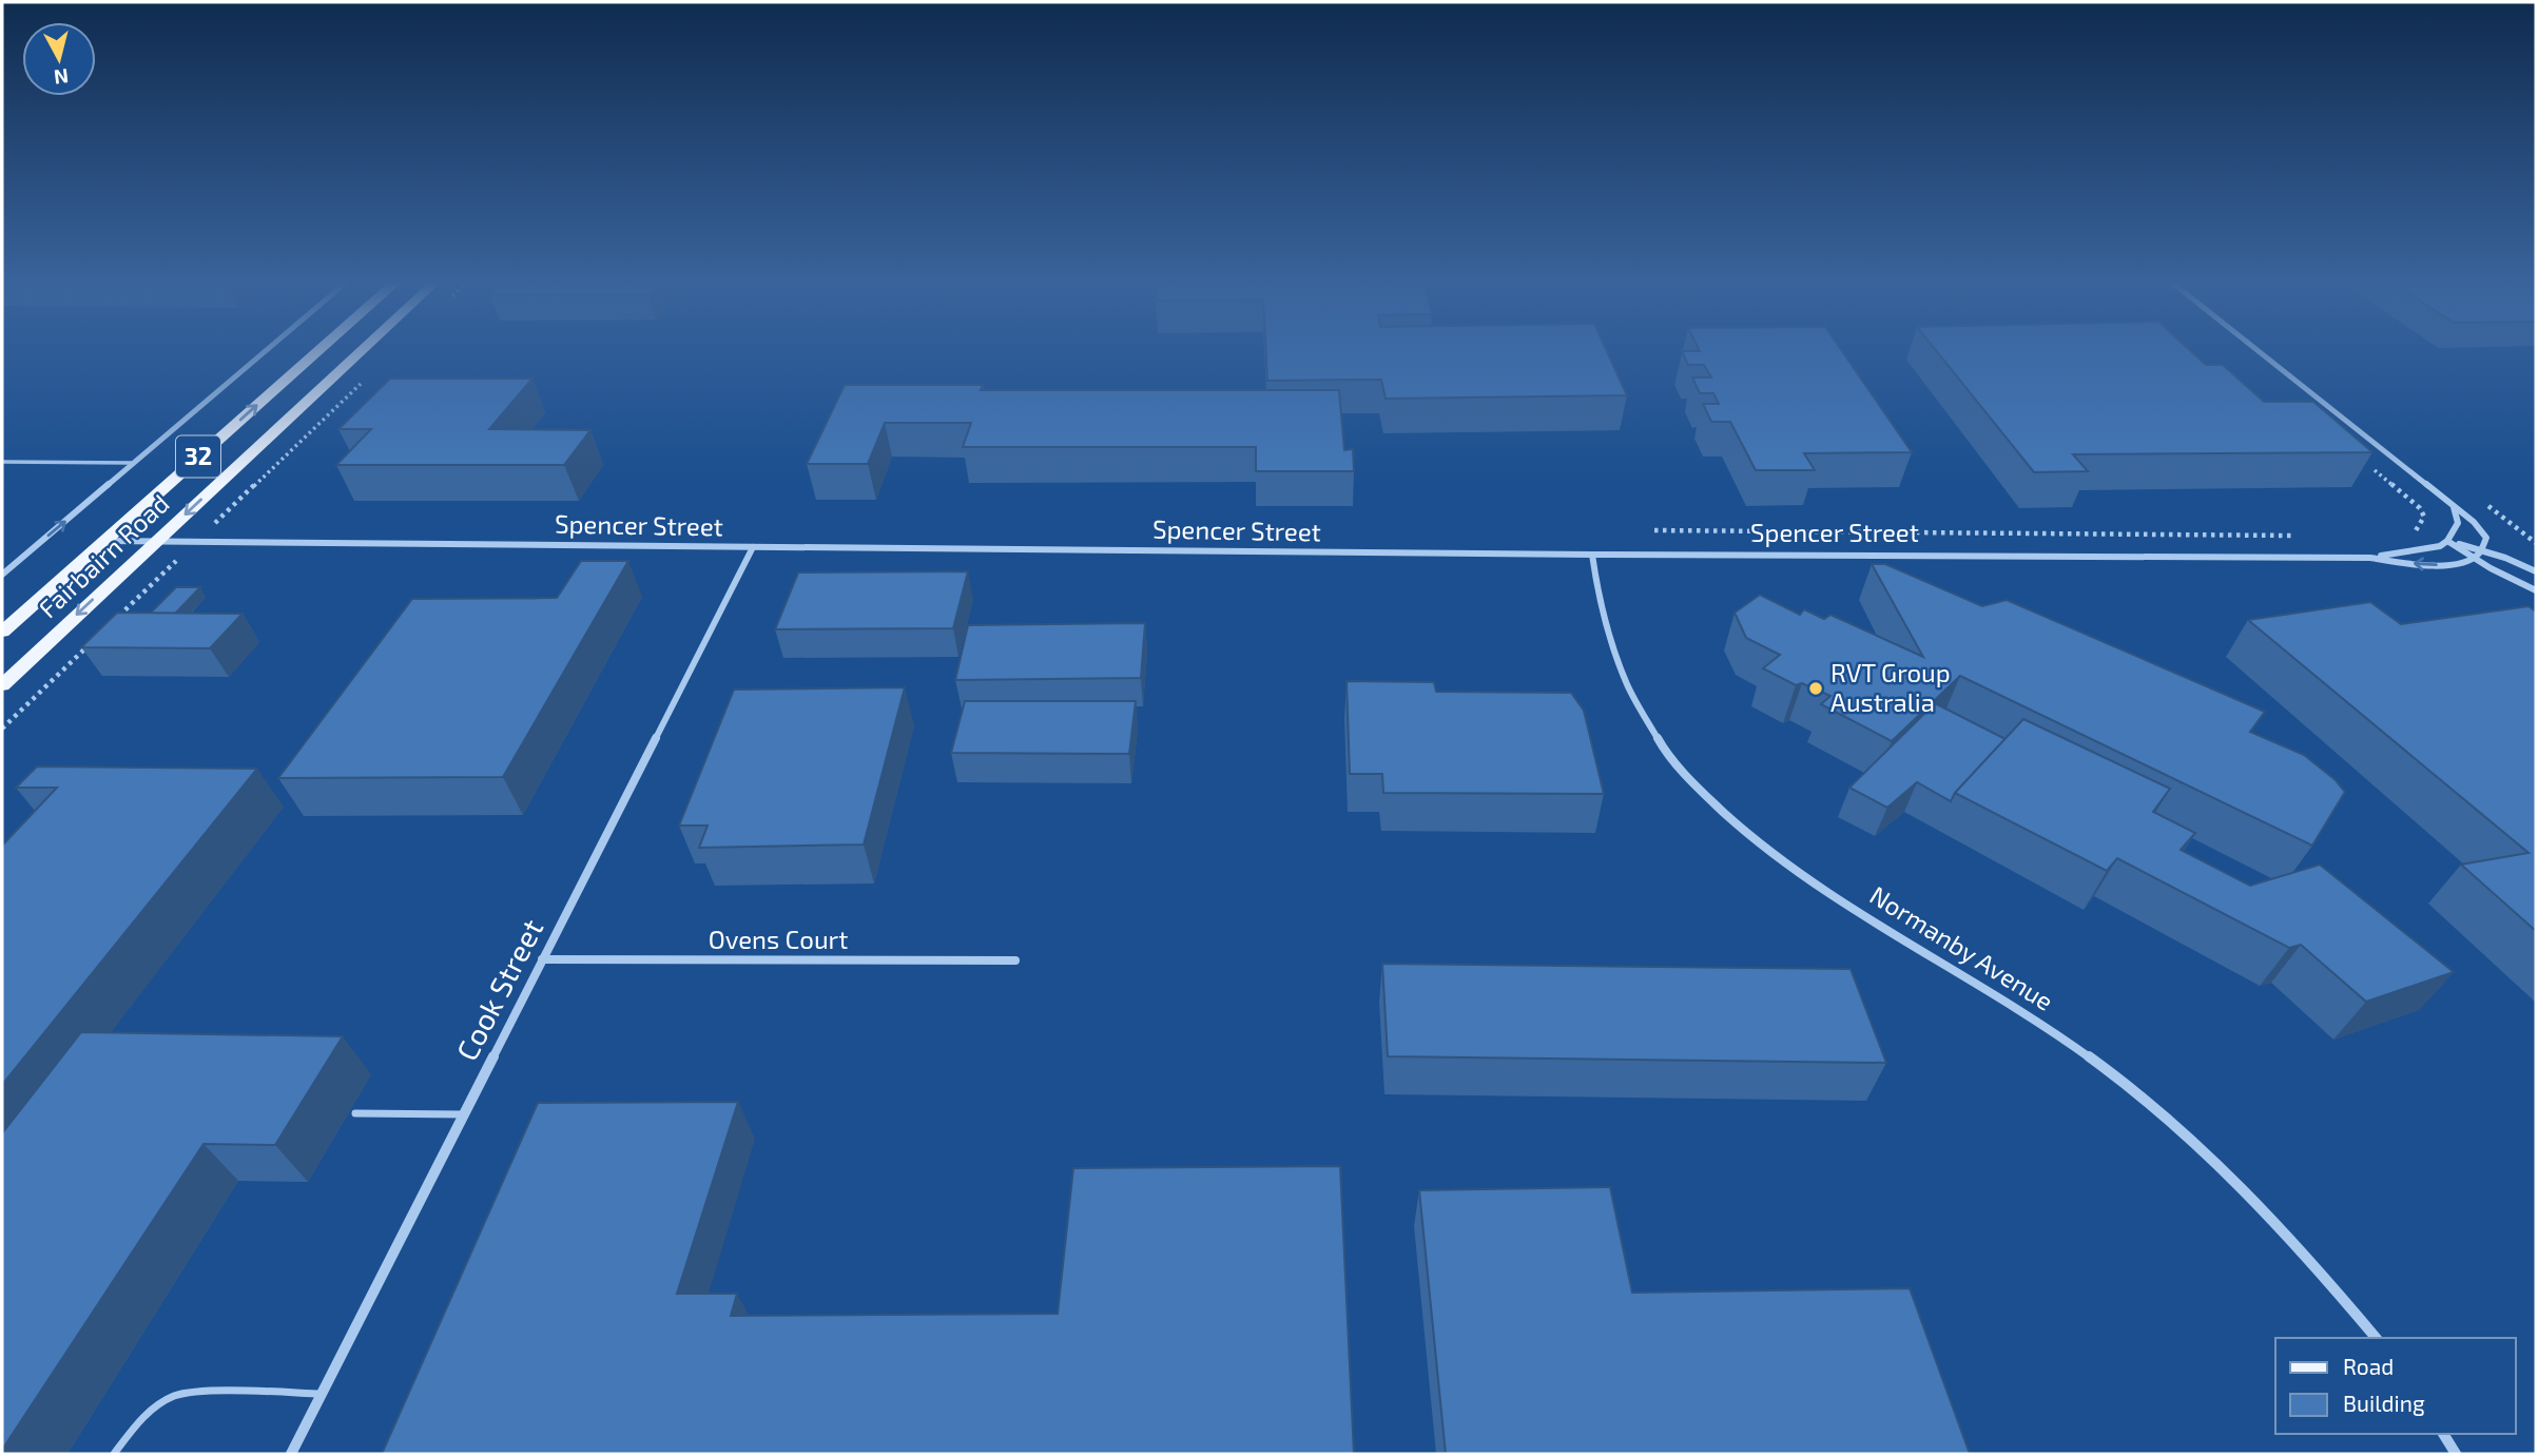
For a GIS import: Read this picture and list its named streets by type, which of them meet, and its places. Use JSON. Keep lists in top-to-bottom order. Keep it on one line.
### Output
{"streets":{"main road":["32","Fairbairn Road"],"street":["Spencer Street","Ovens Court","Normanby Avenue","Cook Street"]},"crossings":[["Spencer Street","Fairbairn Road"],["Spencer Street","Normanby Avenue"],["Spencer Street","Cook Street"],["Ovens Court","Cook Street"]],"places":["RVT Group Australia"],"legend":["Road","Building"],"north":"bottom"}
